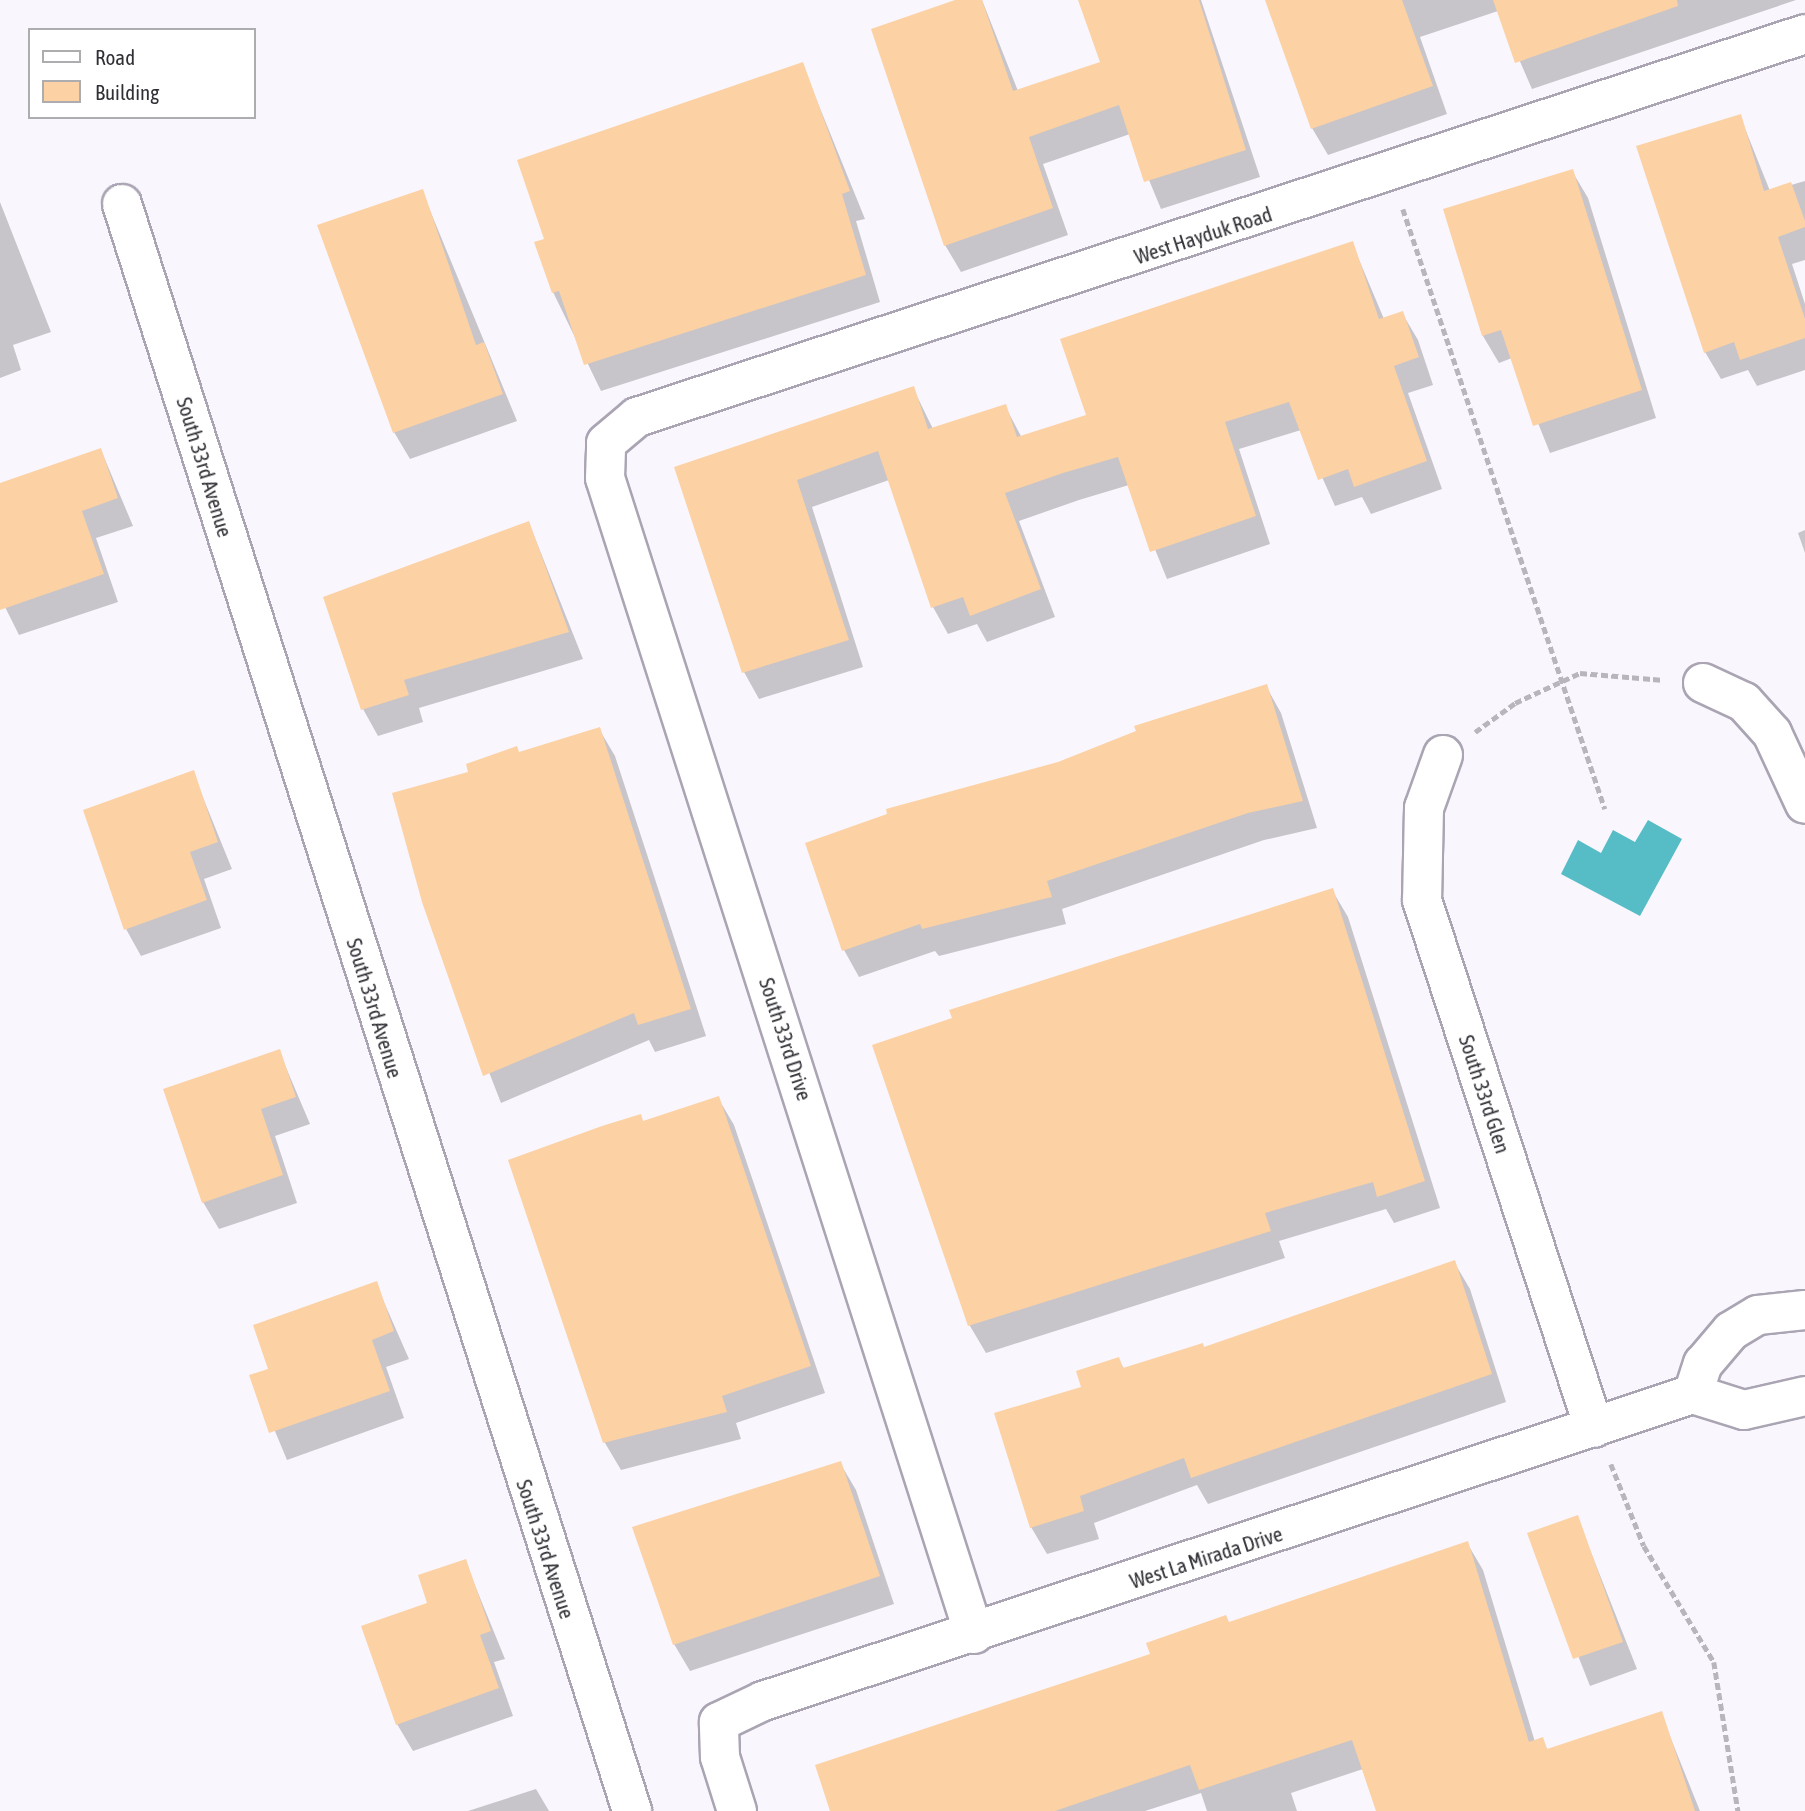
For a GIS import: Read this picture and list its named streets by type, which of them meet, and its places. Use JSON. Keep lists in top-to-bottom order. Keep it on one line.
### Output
{"streets":{"street":["West Hayduk Road","South 33rd Avenue","South 33rd Drive","South 33rd Glen","West La Mirada Drive"]},"crossings":[["West Hayduk Road","South 33rd Drive"],["South 33rd Drive","West La Mirada Drive"],["South 33rd Glen","West La Mirada Drive"]],"legend":["Road","Building"]}
